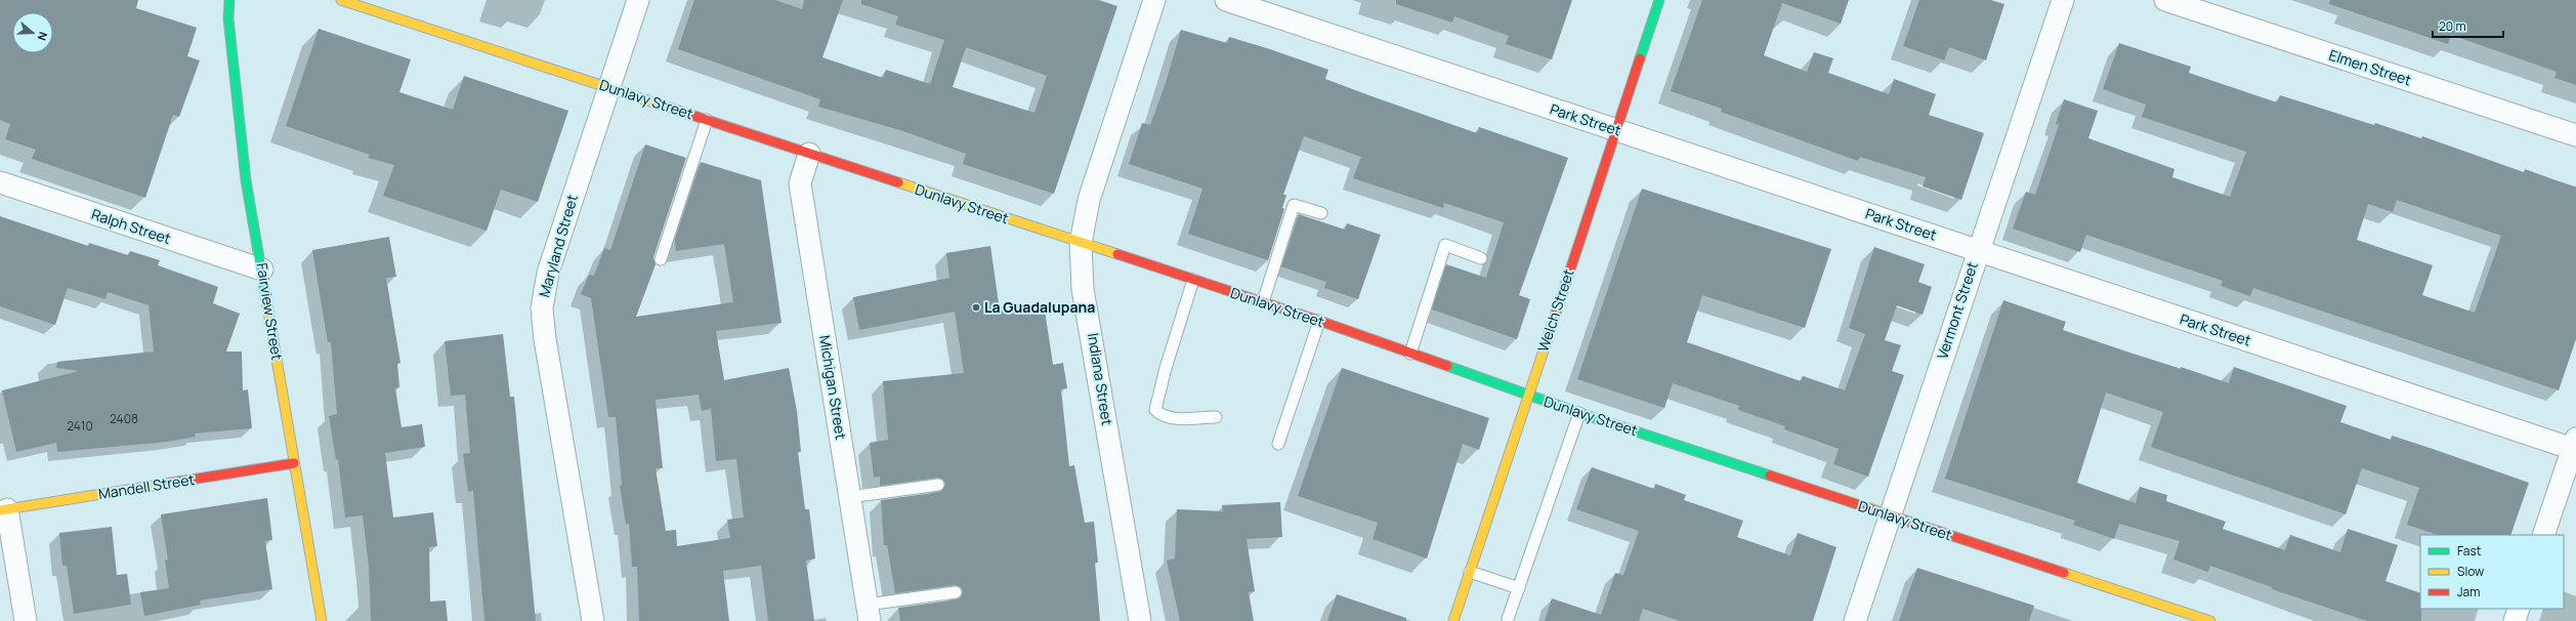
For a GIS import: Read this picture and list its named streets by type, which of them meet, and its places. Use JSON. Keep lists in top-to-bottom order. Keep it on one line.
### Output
{"streets":{"street":["Elmen Street","Dunlavy Street","Park Street","Ralph Street","Maryland Street","Welch Street","Vermont Street","Fairview Street","Indiana Street","Michigan Street","Mandell Street"]},"crossings":[["Dunlavy Street","Maryland Street"],["Dunlavy Street","Welch Street"],["Dunlavy Street","Vermont Street"],["Dunlavy Street","Indiana Street"],["Dunlavy Street","Michigan Street"],["Park Street","Welch Street"],["Park Street","Vermont Street"],["Ralph Street","Fairview Street"],["Fairview Street","Mandell Street"]],"places":["La Guadalupana"],"house_numbers":["2408","2410"],"legend":["Fast","Slow","Jam"],"scale_bar":"20 m","north":"right"}
